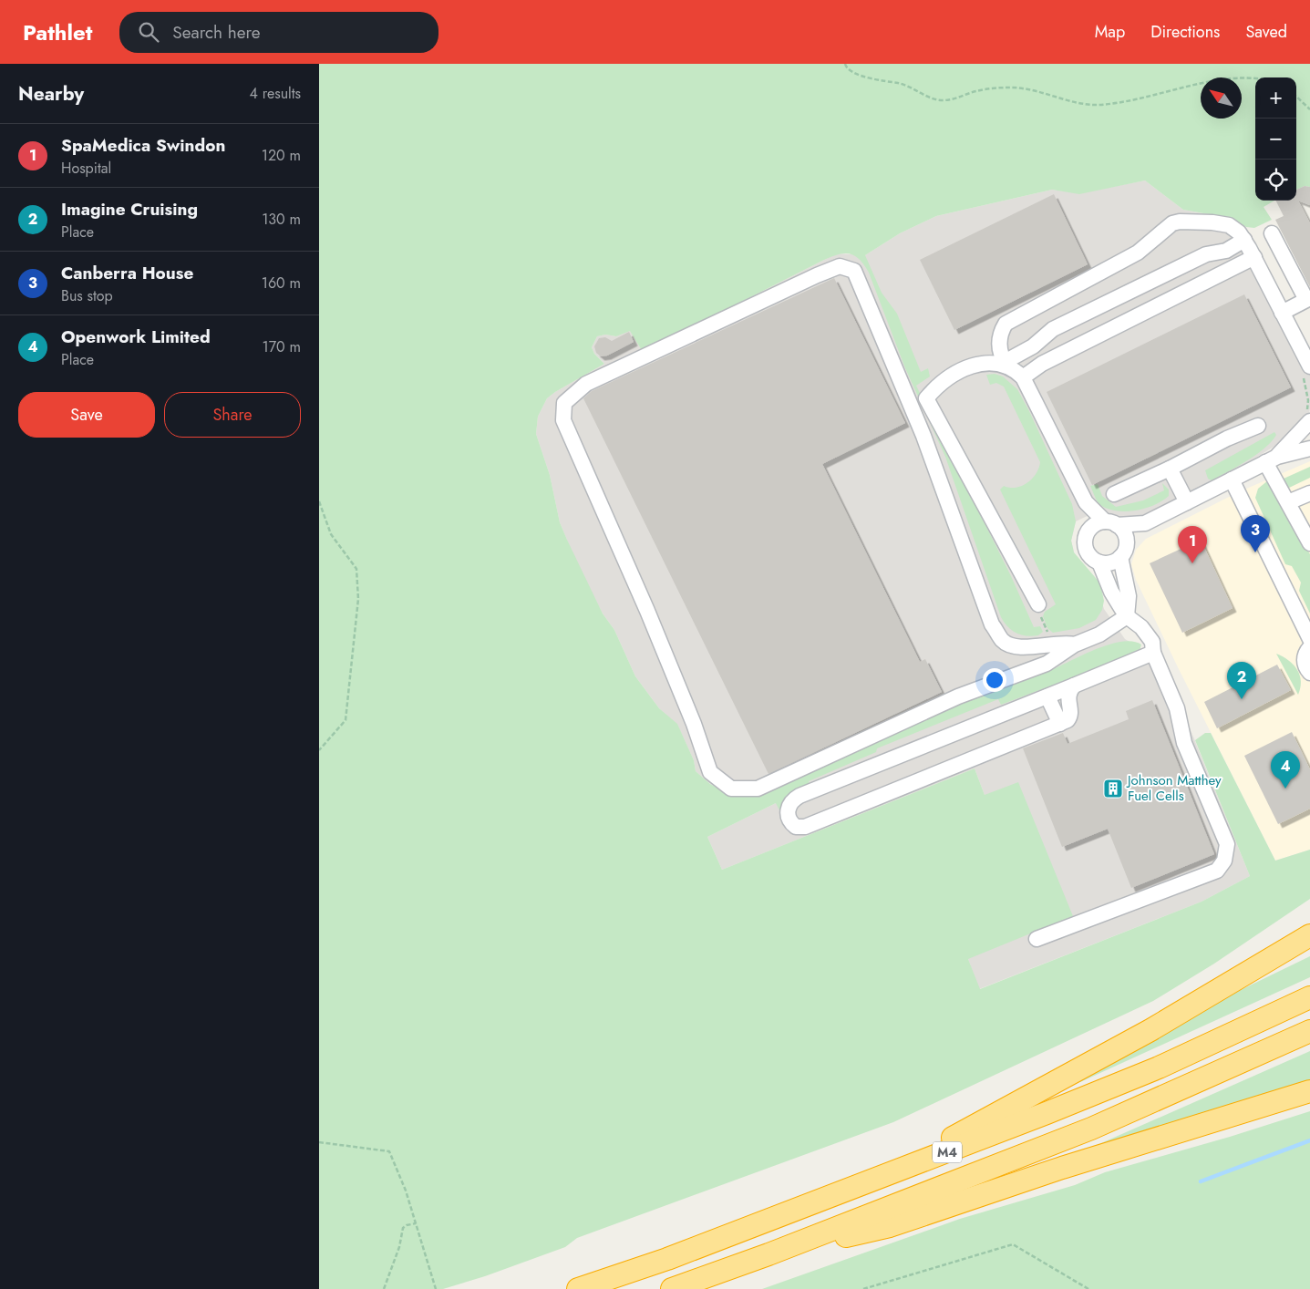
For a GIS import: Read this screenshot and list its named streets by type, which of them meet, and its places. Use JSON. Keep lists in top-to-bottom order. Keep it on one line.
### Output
{"streets":{"highway":["M4"]},"places":{"building":["Johnson Matthey Fuel Cells"]},"north":"top left","page":{"header":"Pathlet","search":"Search here","nav":["Map","Directions","Saved"],"heading":["Nearby","4 results"],"map_buttons":["+","−"],"list":[{"mark":"1","name":"SpaMedica Swindon","note":"Hospital","value":"120 m"},{"mark":"2","name":"Imagine Cruising","note":"Place","value":"130 m"},{"mark":"3","name":"Canberra House","note":"Bus stop","value":"160 m"},{"mark":"4","name":"Openwork Limited","note":"Place","value":"170 m"}],"buttons":["Save","Share"],"pins":["3","1","2","4"]}}
